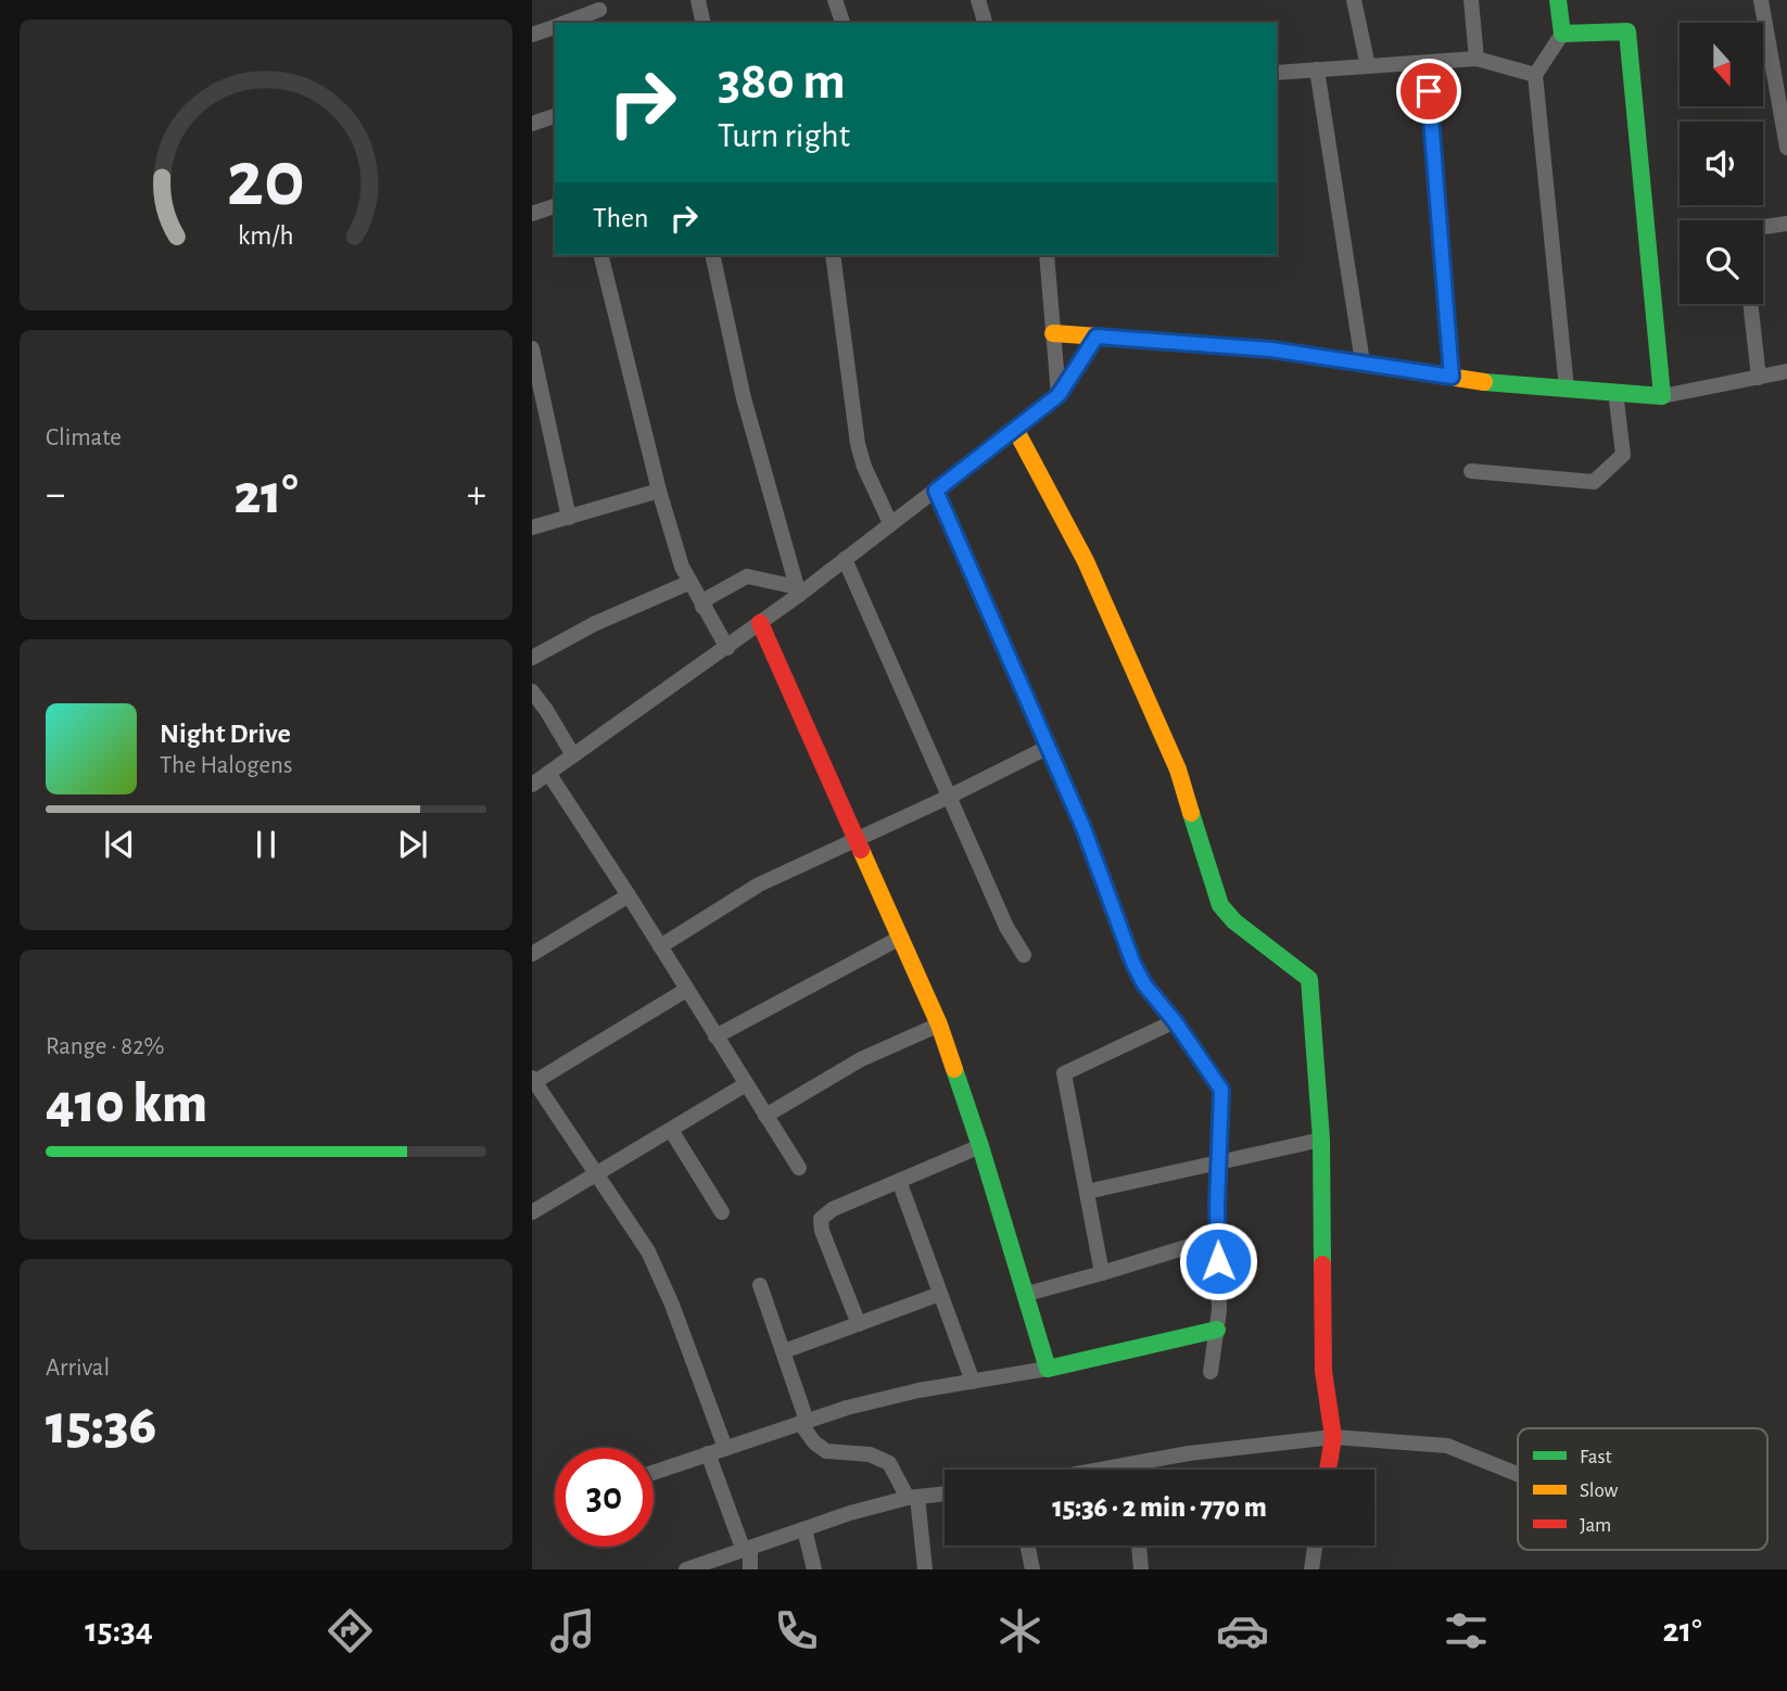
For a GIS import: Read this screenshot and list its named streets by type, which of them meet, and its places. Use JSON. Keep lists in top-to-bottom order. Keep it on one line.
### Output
{"legend":["Fast","Slow","Jam"],"north":"bottom","page":{"turn":["380 m","Turn right"],"then":"Then","tile":["Climate",["Range · 82%","410 km"],["Arrival","15:36"]],"heat":["−","21°","+"],"song":["Night Drive","The Halogens"],"limit":"30","trip":"15:36 · 2 min · 770 m","tabs":["15:34","21°"],"gauge":["20","km/h"]}}
